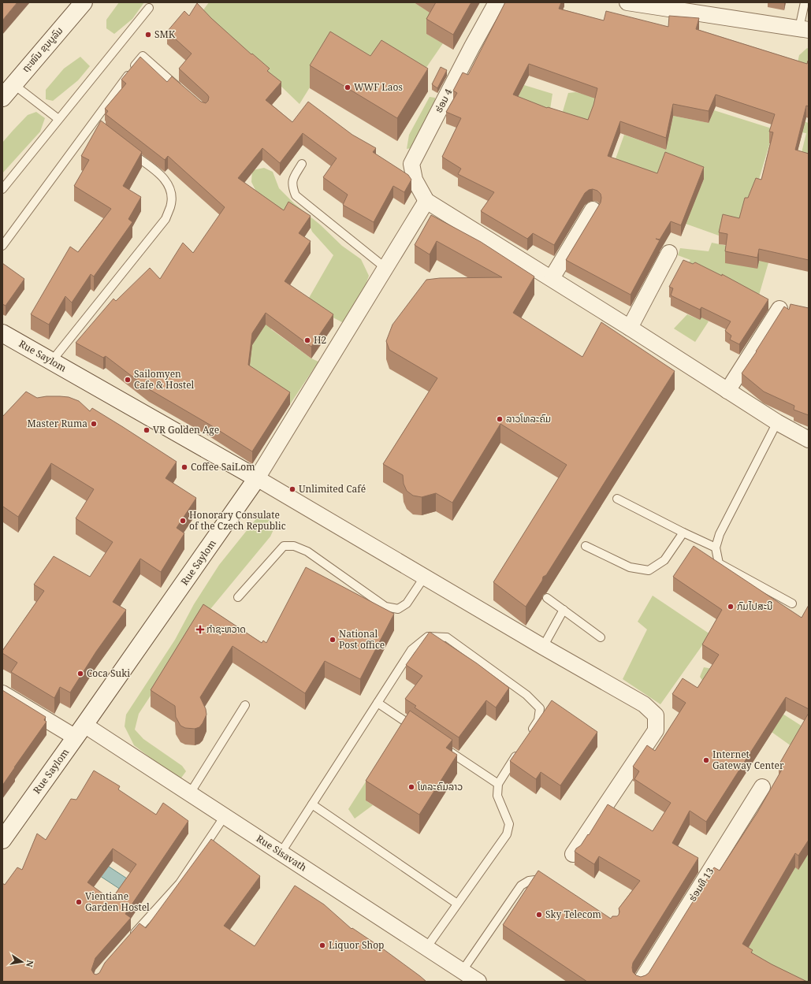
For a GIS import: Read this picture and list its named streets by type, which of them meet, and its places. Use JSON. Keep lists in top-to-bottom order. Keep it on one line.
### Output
{"streets":{"street":["ຖະໜົນ ຂຸນບູລົມ","ຮ່ອມ 4","Rue Saylom","Rue Sisavath","ຮ່ອມທີ 13"]},"crossings":[["Rue Saylom","Rue Sisavath"]],"places":{"other":["SMK","WWF Laos","H2","Sailomyen Cafe & Hostel","ລາວໂທລະຄົມ","Master Ruma","VR Golden Age","Coffee SaiLom","Unlimited Café","Honorary Consulate of the Czech Republic","ກົມໄປສະນີ","National Post office","Coca Suki","Internet Gateway Center","ໂທລະຄົມລາວ","Vientiane Garden Hostel","Sky Telecom","Liquor Shop"],"health":["ກໍາຊະຫວາດ"]},"north":"right"}
